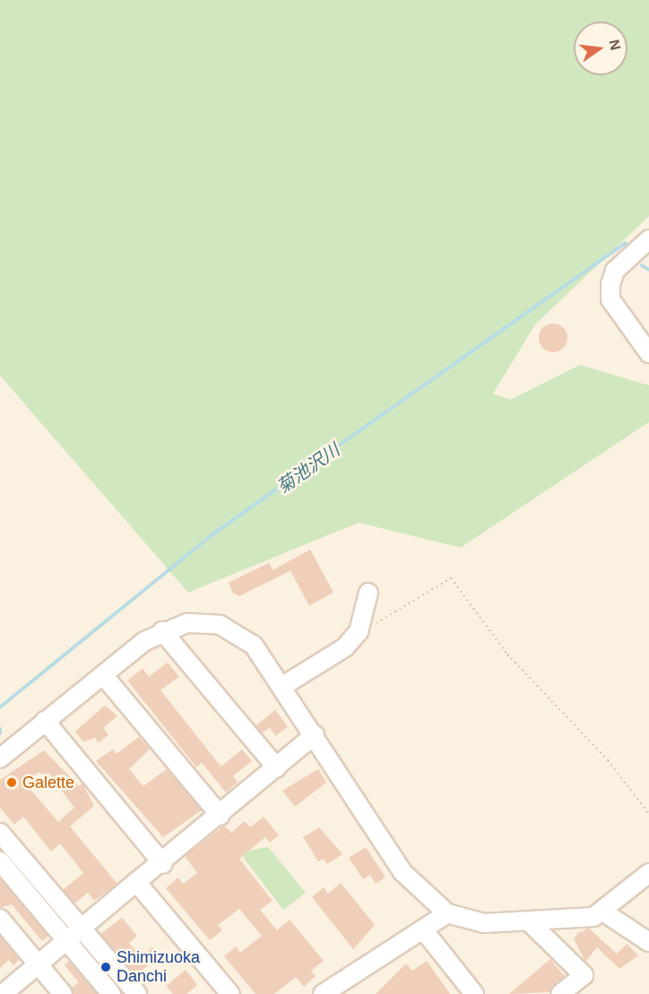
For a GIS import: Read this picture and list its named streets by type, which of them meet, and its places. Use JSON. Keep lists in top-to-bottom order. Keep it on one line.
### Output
{"water":["菊池沢川"],"places":["Galette","Shimizuoka Danchi"],"north":"right"}
